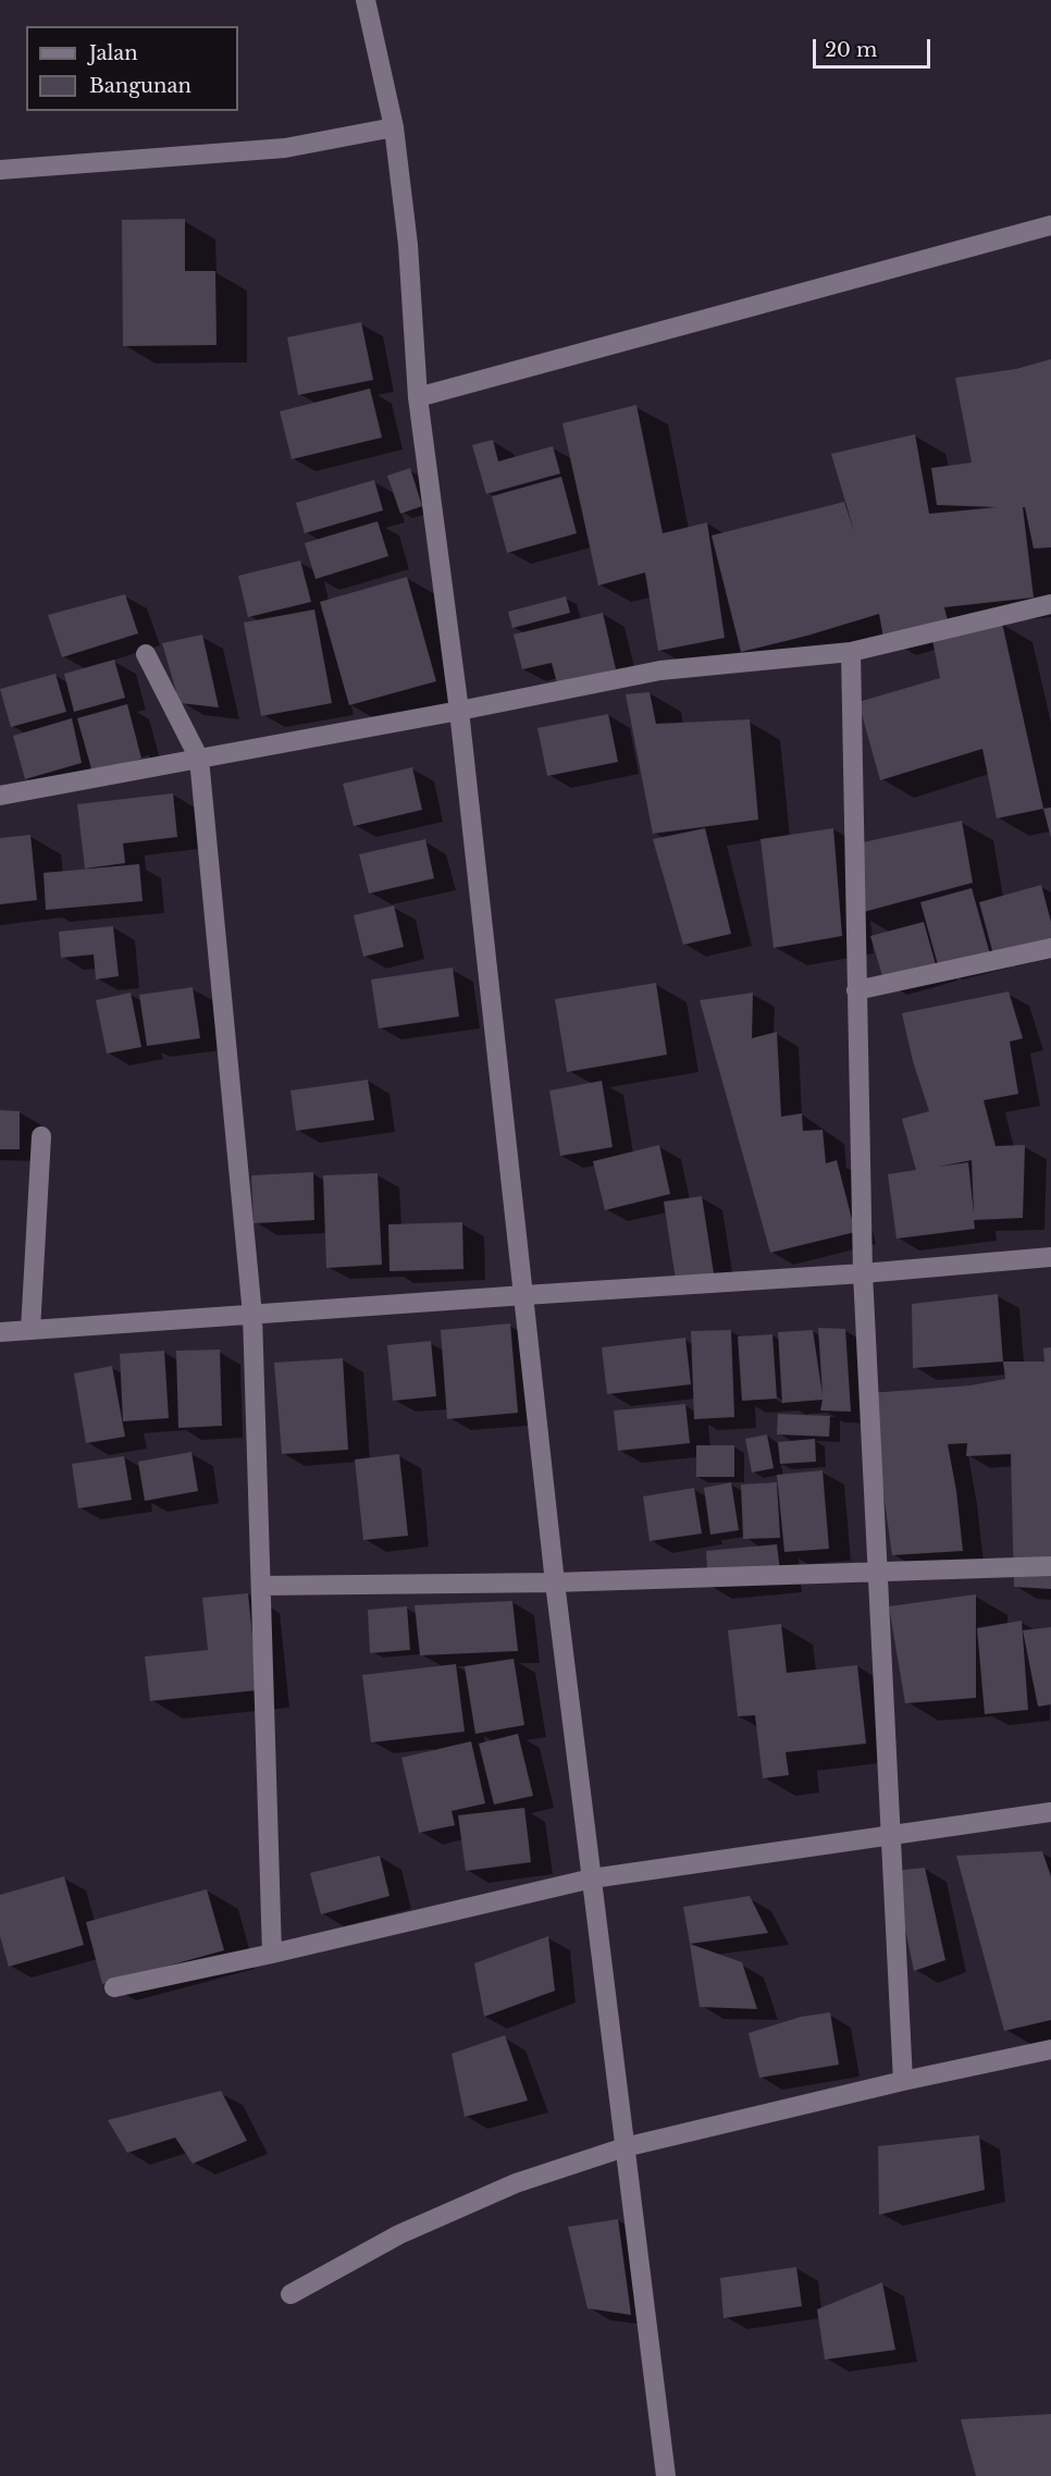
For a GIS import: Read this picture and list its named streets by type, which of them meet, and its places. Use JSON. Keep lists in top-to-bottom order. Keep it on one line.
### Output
{"legend":["Jalan","Bangunan"],"scale_bar":"20 m"}
